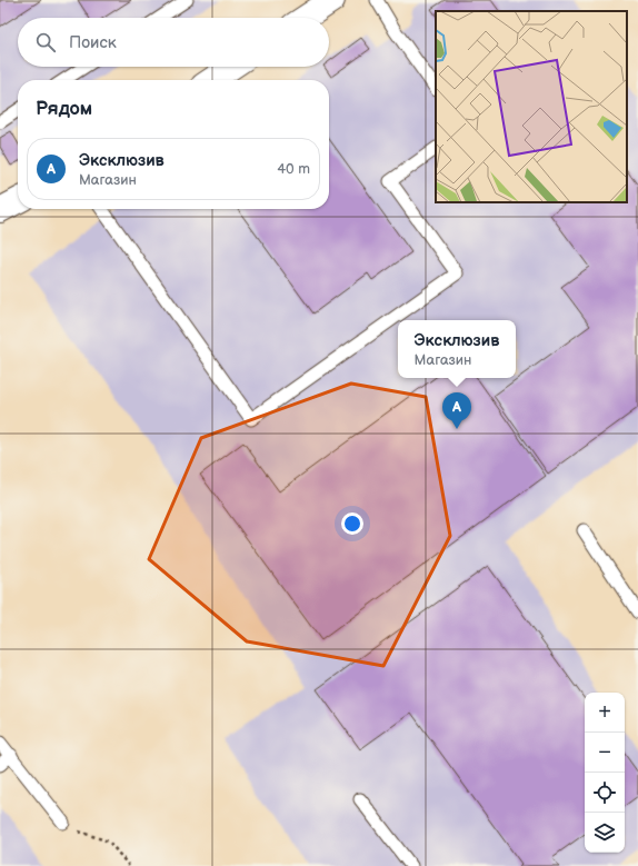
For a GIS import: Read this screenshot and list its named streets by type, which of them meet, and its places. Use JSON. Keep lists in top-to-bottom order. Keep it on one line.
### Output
{"page":{"search":"Поиск","heading":"Рядом","list":[{"mark":"A","name":"Эксклюзив","note":"Магазин","value":"40 m"}],"popup":["Эксклюзив","Магазин"],"pins":"A","map_buttons":["+","−"]}}
